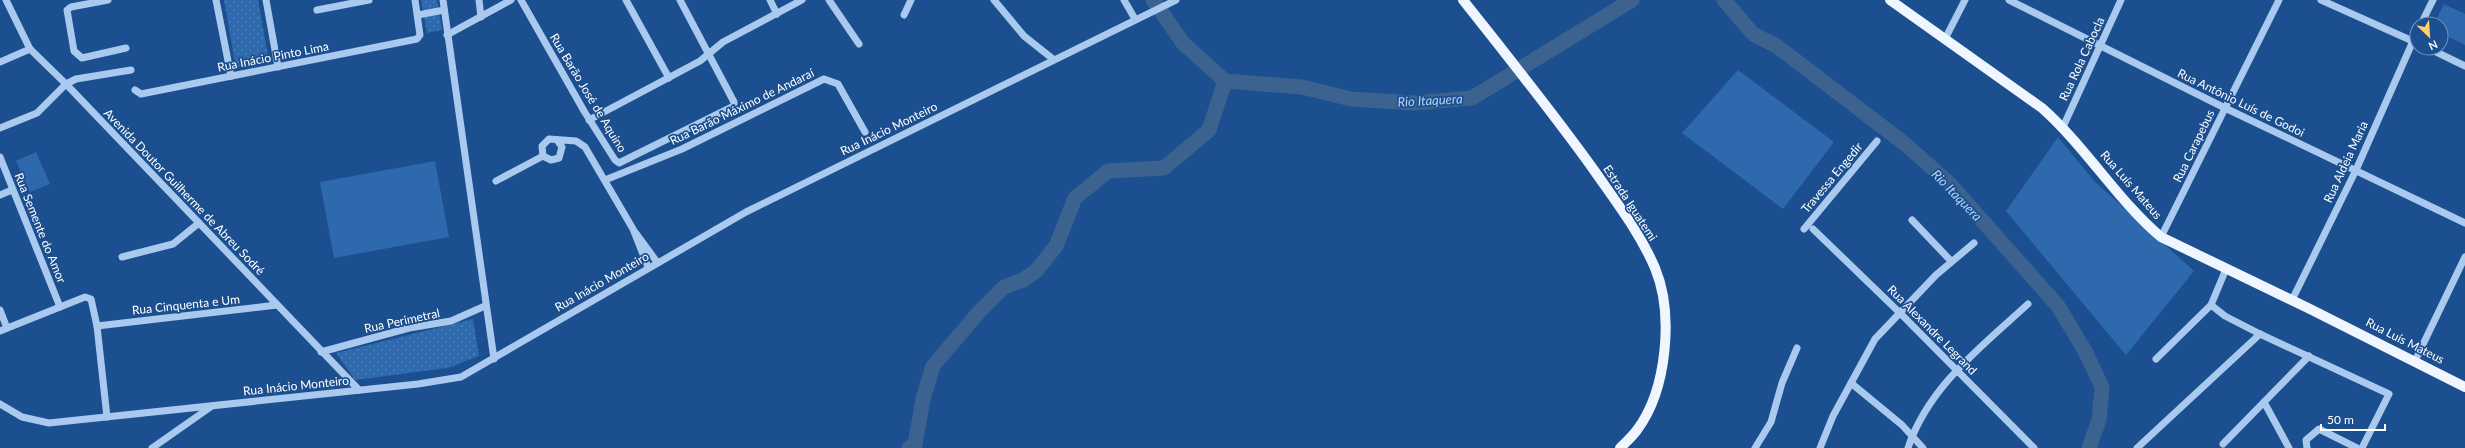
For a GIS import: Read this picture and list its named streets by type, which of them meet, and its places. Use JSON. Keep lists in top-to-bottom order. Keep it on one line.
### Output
{"streets":{"main road":["Rua Luís Mateus","Estrada Iguatemi"],"street":["Rua Inácio Pinto Lima","Rua Rola Cabocla","Rua Barão José de Aquino","Rua Antônio Luís de Godoi","Rua Barão Máximo de Andaraí","Rua Inácio Monteiro","Rua Carapebus","Rua Aldeia Maria","Travessa Engedir","Avenida Doutor Guilherme de Abreu Sodré","Rua Semente do Amor","Rua Cinquenta e Um","Rua Perimetral","Rua Alexandre Legrand"]},"crossings":[["Rua Rola Cabocla","Rua Antônio Luís de Godoi"],["Rua Rola Cabocla","Rua Luís Mateus"],["Rua Antônio Luís de Godoi","Rua Carapebus"],["Rua Antônio Luís de Godoi","Rua Aldeia Maria"],["Rua Inácio Monteiro","Avenida Doutor Guilherme de Abreu Sodré"],["Rua Carapebus","Rua Luís Mateus"],["Rua Aldeia Maria","Rua Luís Mateus"],["Avenida Doutor Guilherme de Abreu Sodré","Rua Cinquenta e Um"],["Avenida Doutor Guilherme de Abreu Sodré","Rua Perimetral"]],"water":["Rio Itaquera"],"scale_bar":"50 m","north":"bottom right"}
